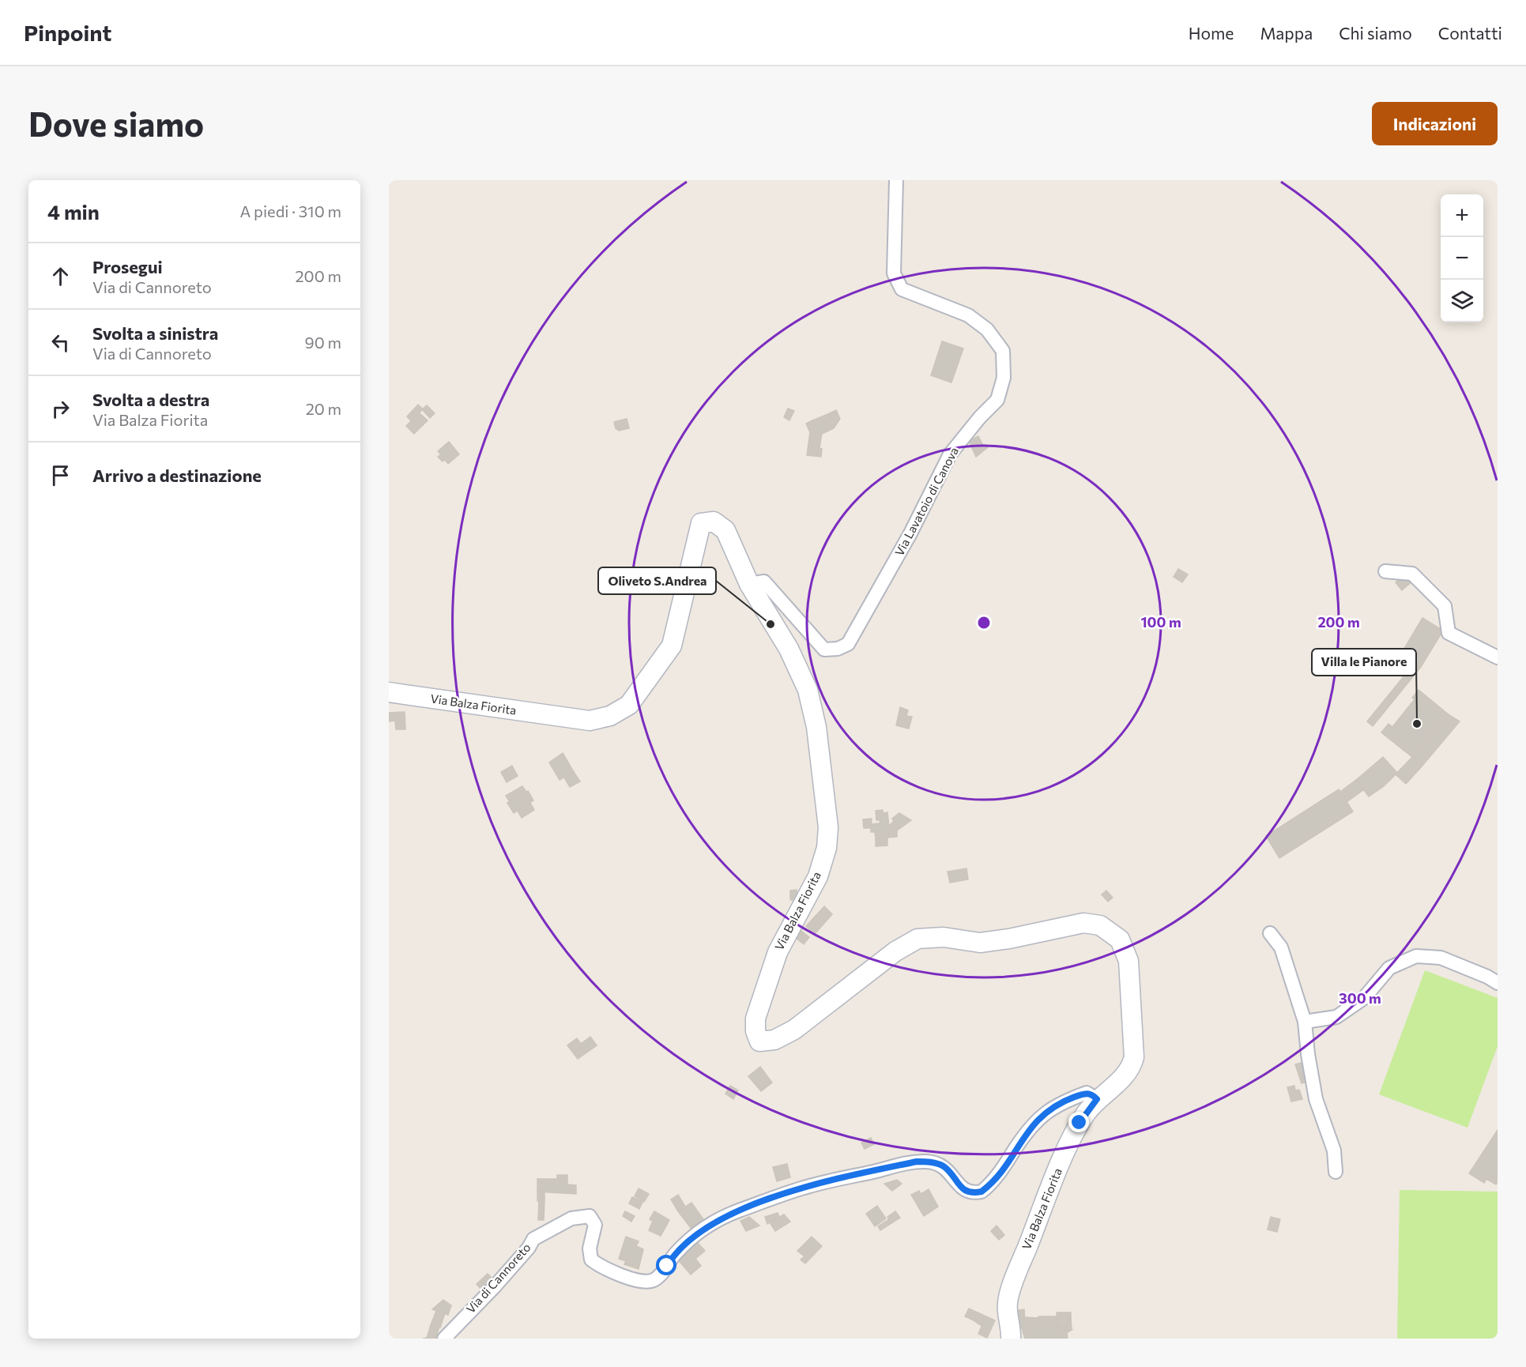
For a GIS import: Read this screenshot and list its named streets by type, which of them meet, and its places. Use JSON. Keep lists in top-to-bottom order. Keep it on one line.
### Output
{"streets":{"street":["Via Lavatoio di Canova","Via Balza Fiorita","Via di Cannoreto"]},"crossings":[["Via Lavatoio di Canova","Via Balza Fiorita"],["Via Balza Fiorita","Via di Cannoreto"]],"places":["Oliveto S.Andrea","Villa le Pianore"],"page":{"header":"Pinpoint","nav":["Home","Mappa","Chi siamo","Contatti"],"buttons":"Indicazioni","title":"Dove siamo","heading":["4 min","A piedi · 310 m"],"map_buttons":["+","−"],"list":[["Prosegui","Via di Cannoreto","200 m"],["Svolta a sinistra","Via di Cannoreto","90 m"],["Svolta a destra","Via Balza Fiorita","20 m"],"Arrivo a destinazione"]},"rings":["100 m","200 m","300 m"]}
